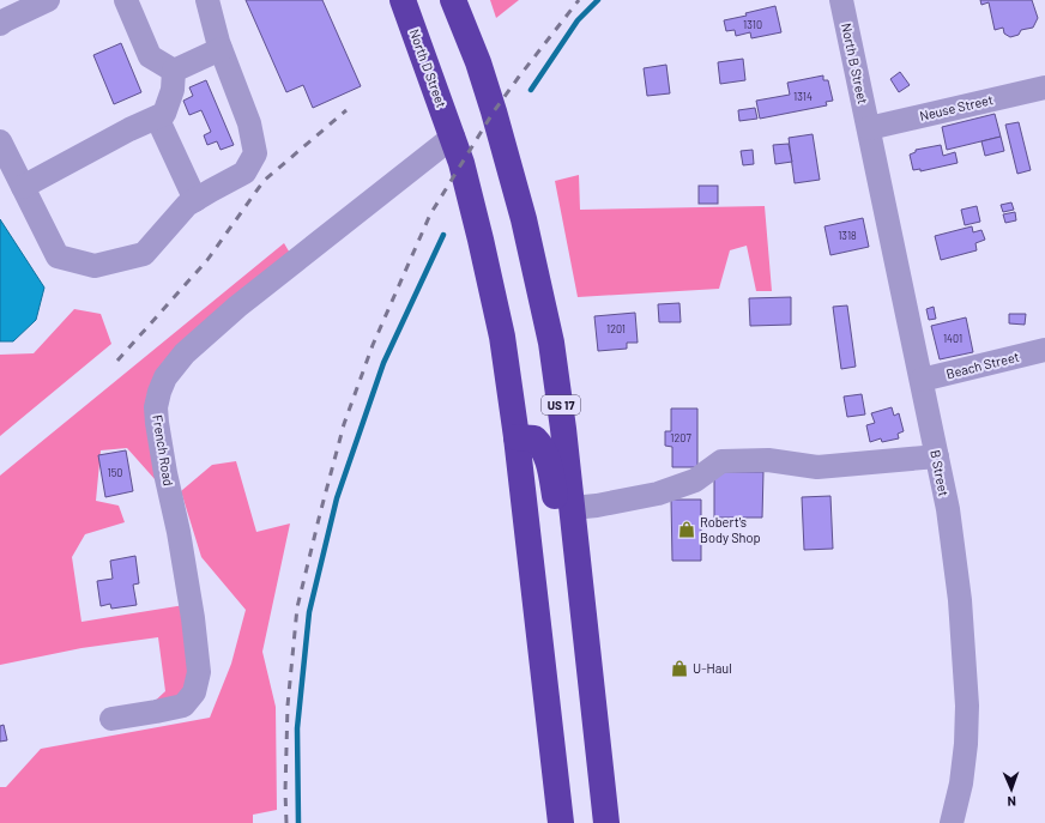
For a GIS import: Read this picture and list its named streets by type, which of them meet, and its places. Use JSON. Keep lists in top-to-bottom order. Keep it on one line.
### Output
{"streets":{"highway":["North D Street","US 17"],"street":["North B Street","Neuse Street","Beach Street","French Road","B Street"]},"crossings":[["North B Street","Neuse Street"],["North B Street","B Street"],["North D Street","French Road"],["Neuse Street","B Street"],["Beach Street","B Street"]],"places":{"shop":["Robert's Body Shop","U-Haul"]},"house_numbers":["1310","1314","1318","1201","1401","1207","150"],"north":"bottom"}
